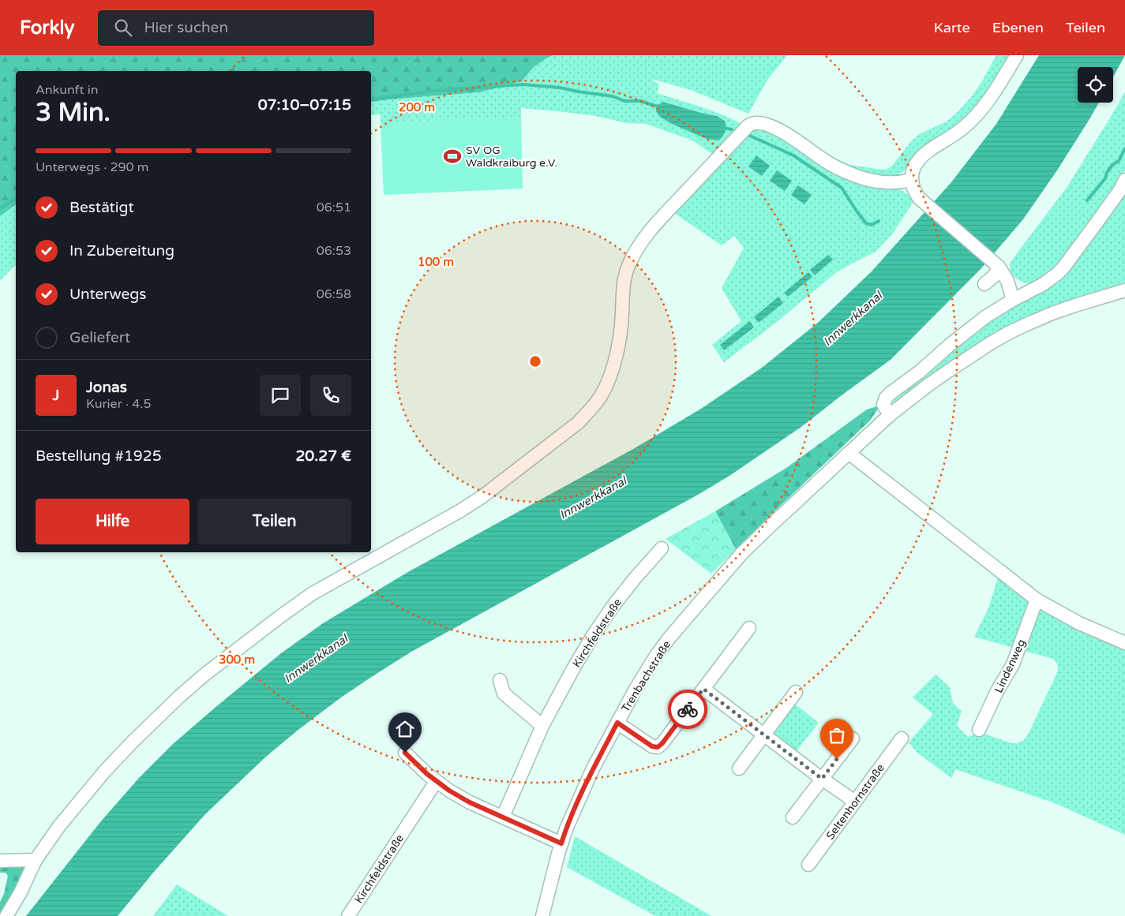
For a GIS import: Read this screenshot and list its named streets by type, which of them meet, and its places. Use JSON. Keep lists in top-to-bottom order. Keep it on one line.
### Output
{"streets":{"street":["Kirchfeldstraße","Lindenweg","Trenbachstraße","Seltenhornstraße"]},"water":["Innwerkkanal"],"places":{"sports":["SV OG Waldkraiburg e.V."]},"page":{"header":"Forkly","search":"Hier suchen","nav":["Karte","Ebenen","Teilen"],"heading":["3 Min.","Ankunft in","07:10–07:15"],"panel":["Jonas","Kurier · 4.5","Bestellung #1925","20.27 €"],"bar":"Unterwegs · 290 m","list":[["Bestätigt","06:51"],["In Zubereitung","06:53"],["Unterwegs","06:58"],"Geliefert"],"round":"J","buttons":["Hilfe","Teilen"]},"rings":["200 m","100 m","300 m"]}
